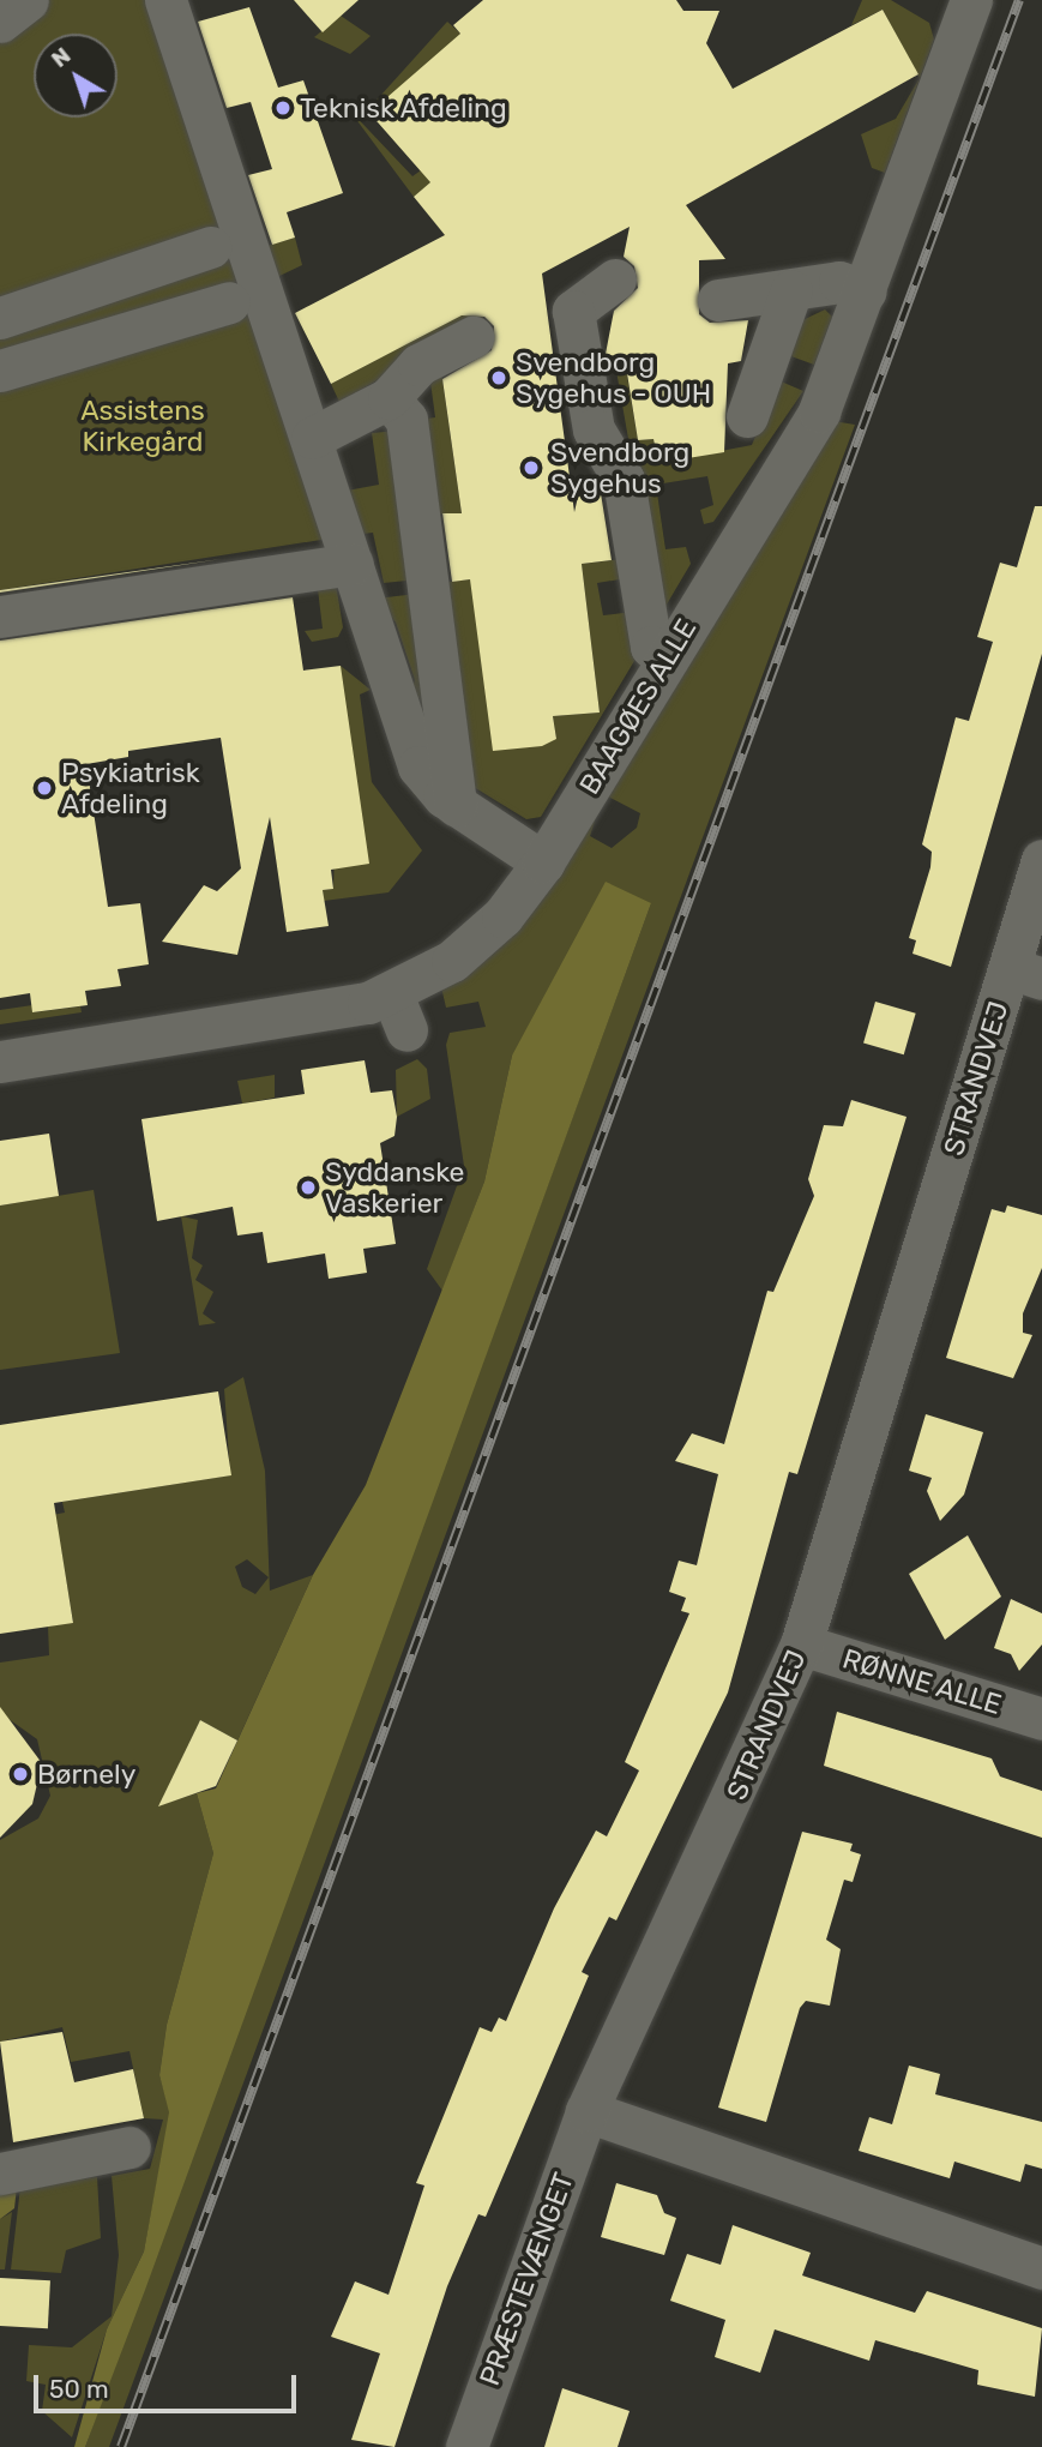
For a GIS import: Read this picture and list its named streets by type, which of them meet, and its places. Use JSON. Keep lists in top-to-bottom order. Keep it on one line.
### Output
{"streets":{"street":["BAAGØES ALLE","STRANDVEJ","RØNNE ALLE","PRÆSTEVÆNGET"]},"crossings":[["STRANDVEJ","RØNNE ALLE"],["STRANDVEJ","PRÆSTEVÆNGET"]],"parks":["Assistens Kirkegård"],"places":["Teknisk Afdeling","Svendborg Sygehus - OUH","Svendborg Sygehus","Psykiatrisk Afdeling","Syddanske Vaskerier","Børnely"],"scale_bar":"50 m","north":"top left"}
